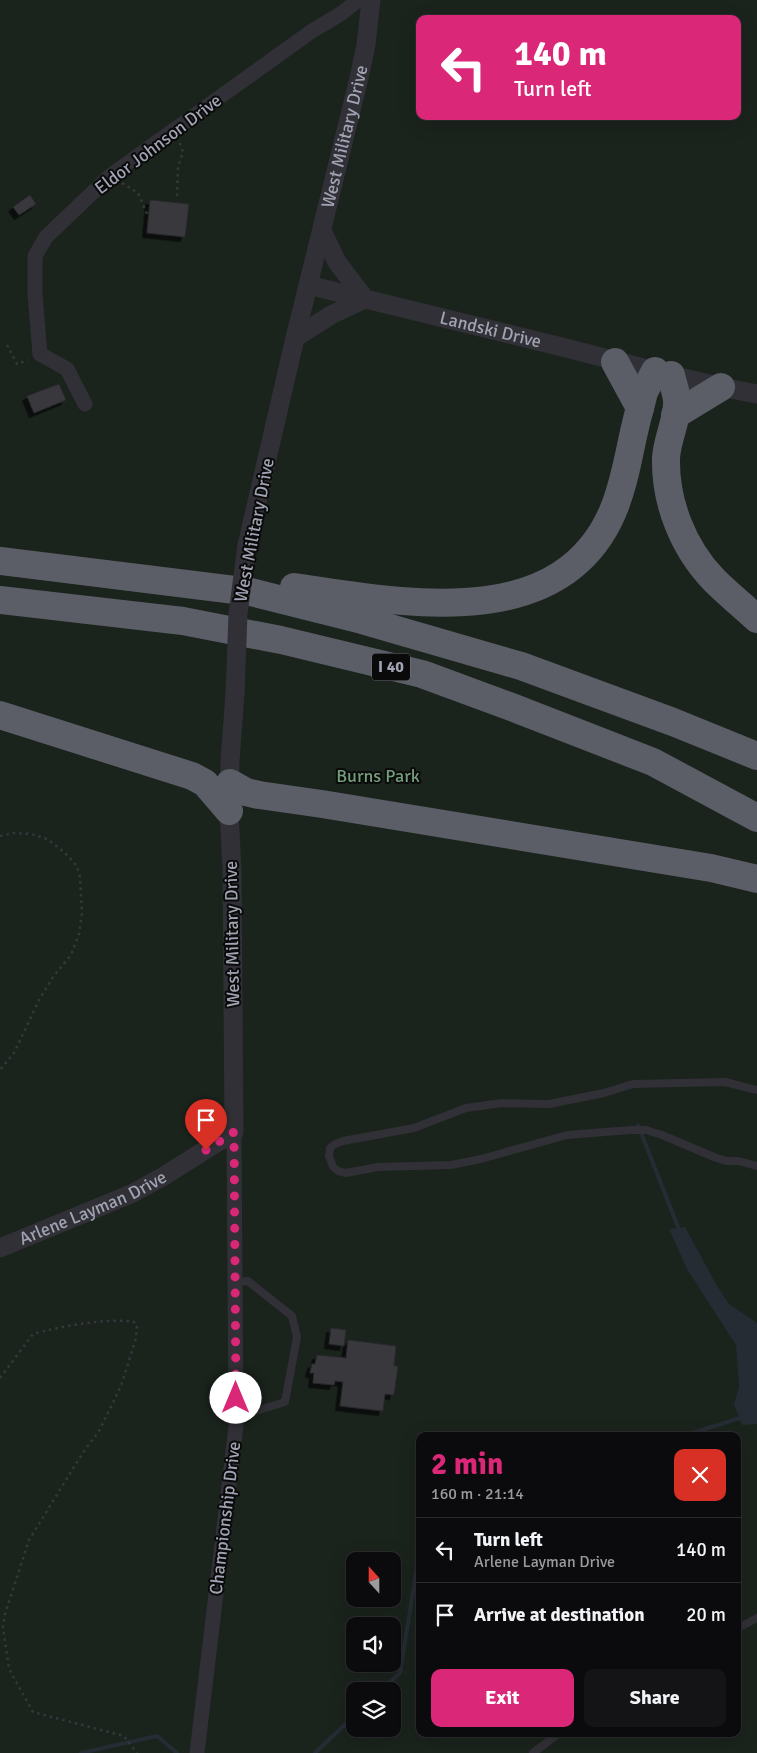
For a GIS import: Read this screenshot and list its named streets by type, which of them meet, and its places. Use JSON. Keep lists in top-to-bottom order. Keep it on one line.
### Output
{"streets":{"highway":["I 40"],"street":["West Military Drive","Eldor Johnson Drive","Landski Drive","Arlene Layman Drive","Championship Drive"]},"crossings":[["West Military Drive","Landski Drive"],["West Military Drive","Arlene Layman Drive"],["West Military Drive","Championship Drive"],["Arlene Layman Drive","Championship Drive"]],"parks":["Burns Park"],"north":"top","page":{"turn":["140 m","Turn left"],"heading":["2 min","160 m · 21:14"],"list":[{"name":"Turn left","note":"Arlene Layman Drive","value":"140 m"},{"name":"Arrive at destination","value":"20 m"}],"buttons":["Exit","Share"]}}
